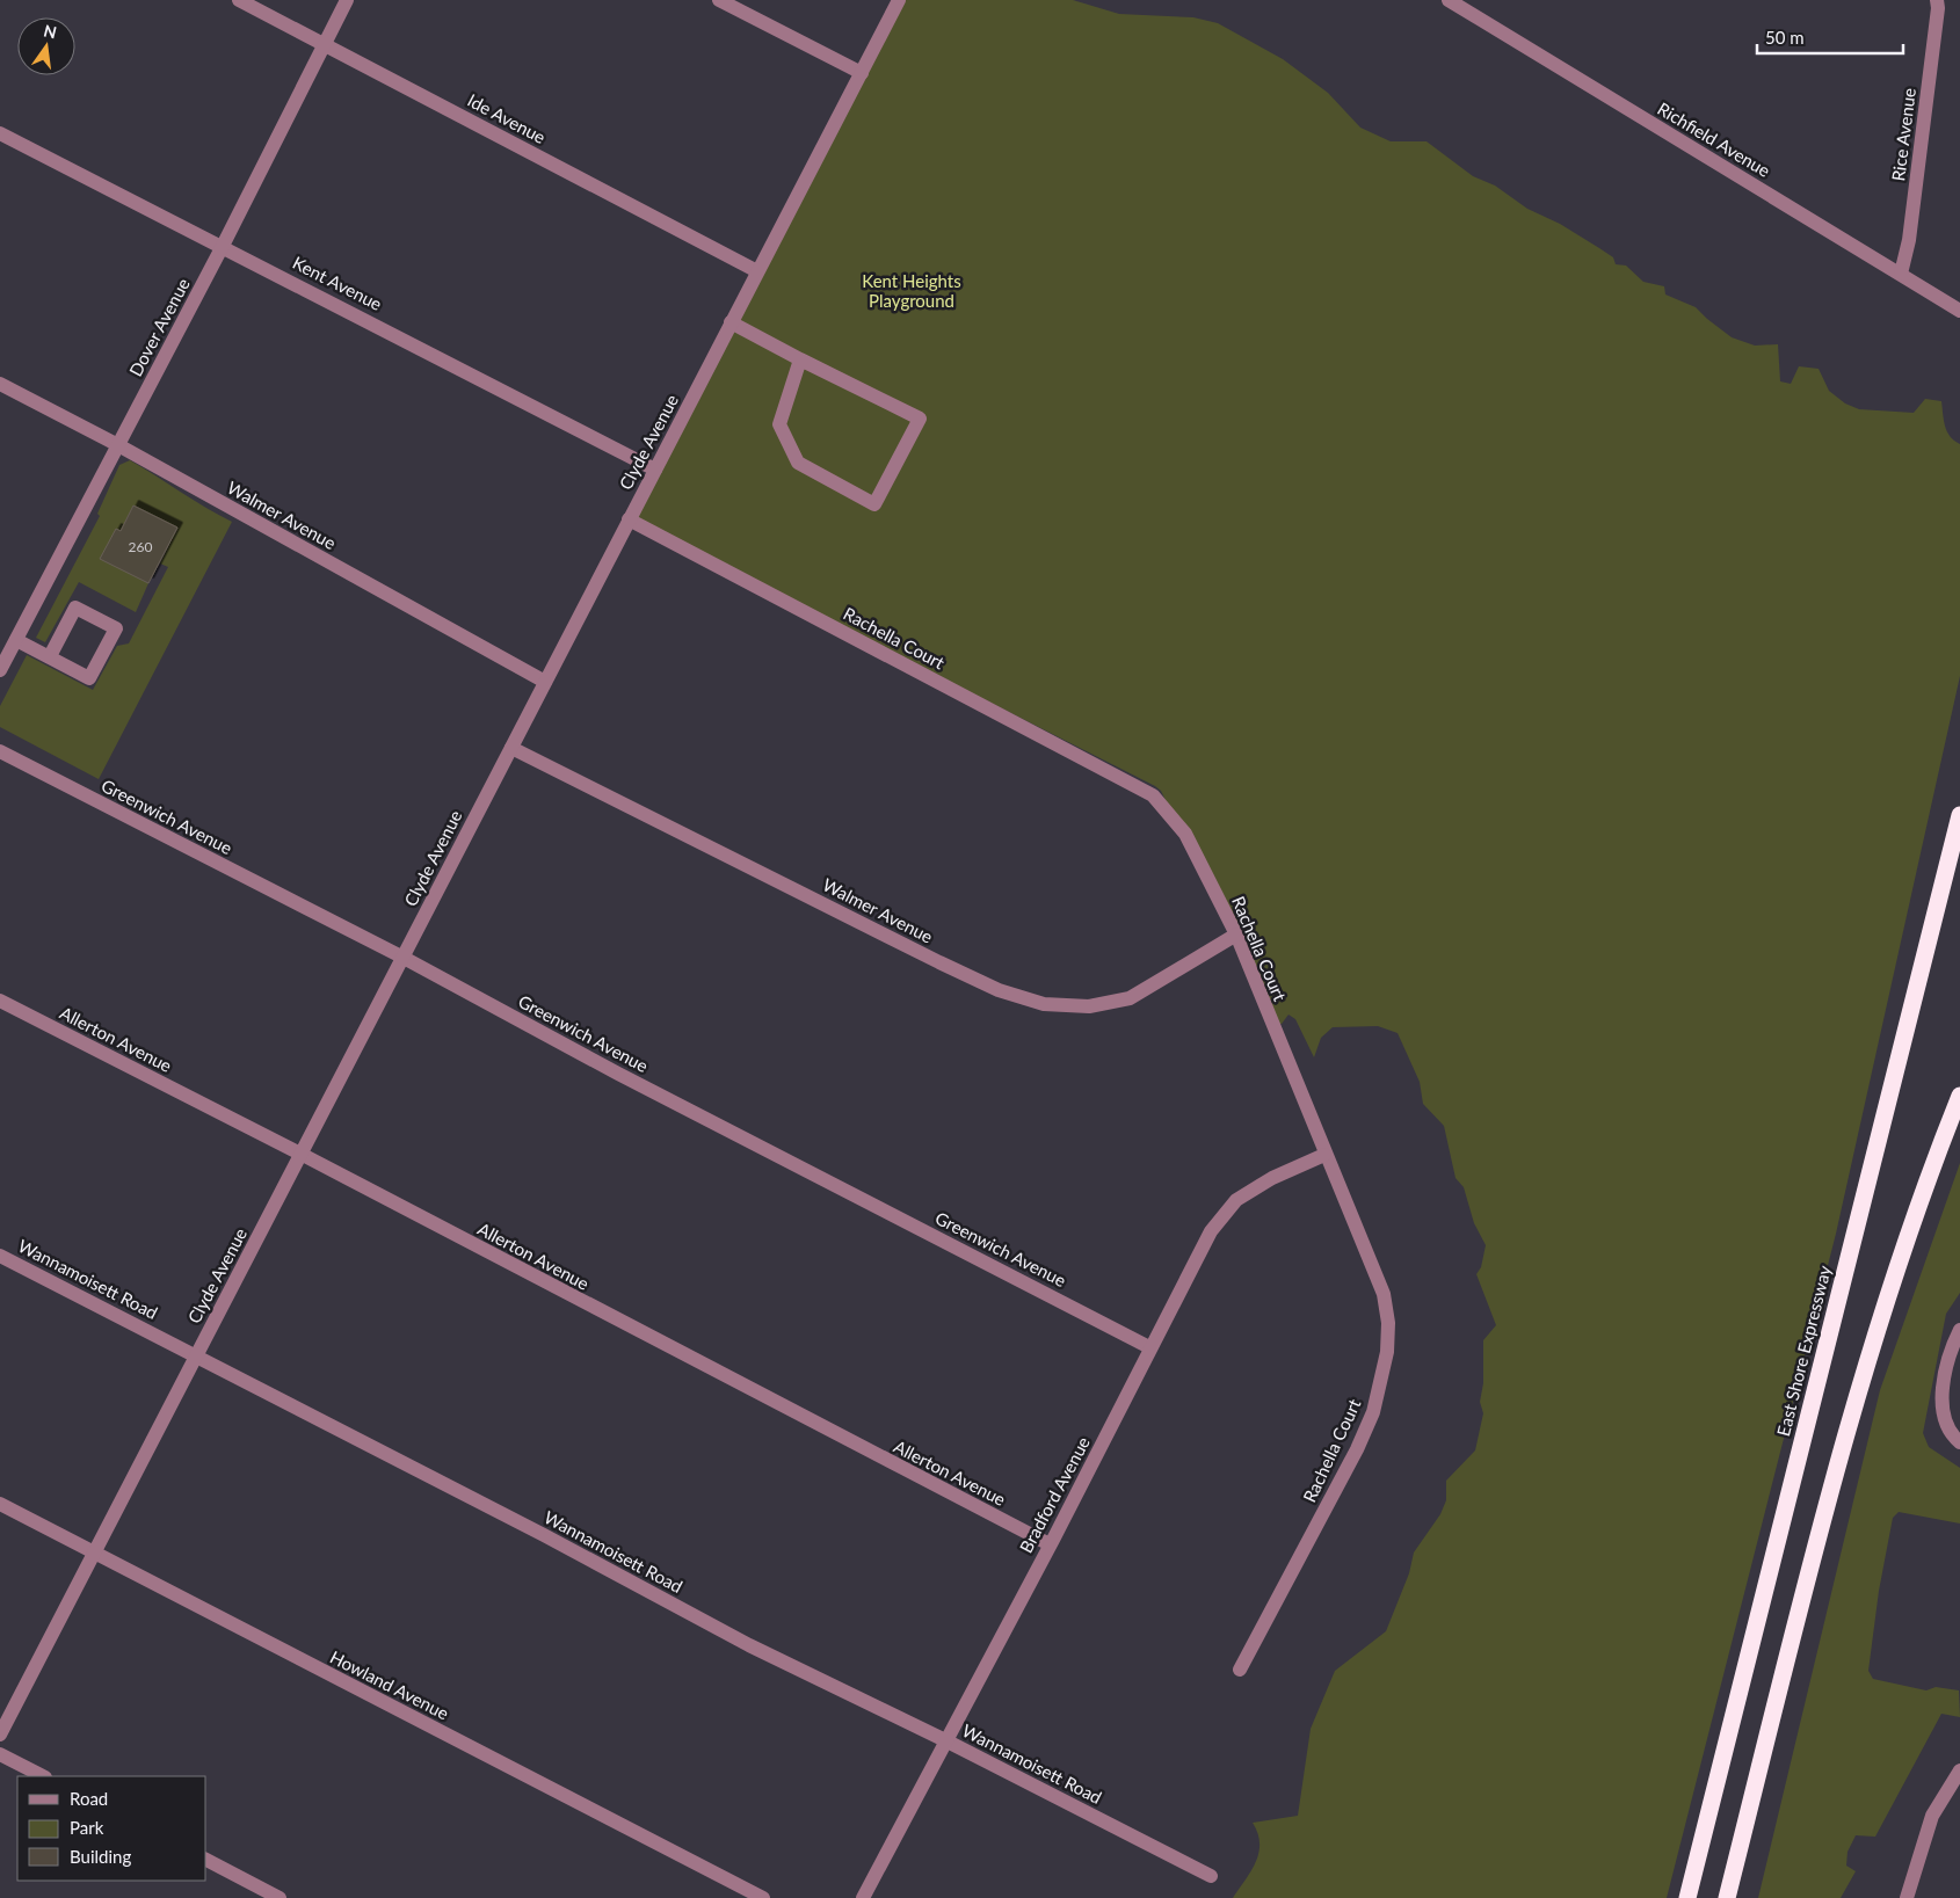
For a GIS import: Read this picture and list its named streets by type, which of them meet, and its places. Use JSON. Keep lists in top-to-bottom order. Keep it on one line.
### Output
{"streets":{"highway":["East Shore Expressway"],"street":["Ide Avenue","Rice Avenue","Richfield Avenue","Kent Avenue","Dover Avenue","Clyde Avenue","Walmer Avenue","Rachella Court","Greenwich Avenue","Allerton Avenue","Wannamoisett Road","Bradford Avenue","Howland Avenue"]},"crossings":[["Ide Avenue","Dover Avenue"],["Ide Avenue","Clyde Avenue"],["Rice Avenue","Richfield Avenue"],["Kent Avenue","Dover Avenue"],["Kent Avenue","Clyde Avenue"],["Dover Avenue","Walmer Avenue"],["Clyde Avenue","Walmer Avenue"],["Clyde Avenue","Rachella Court"],["Clyde Avenue","Greenwich Avenue"],["Clyde Avenue","Allerton Avenue"],["Clyde Avenue","Wannamoisett Road"],["Clyde Avenue","Howland Avenue"],["Walmer Avenue","Rachella Court"],["Rachella Court","Bradford Avenue"],["Greenwich Avenue","Bradford Avenue"],["Allerton Avenue","Bradford Avenue"],["Wannamoisett Road","Bradford Avenue"]],"parks":["Kent Heights Playground"],"house_numbers":["260"],"legend":["Road","Park","Building"],"scale_bar":"50 m","north":"top"}
